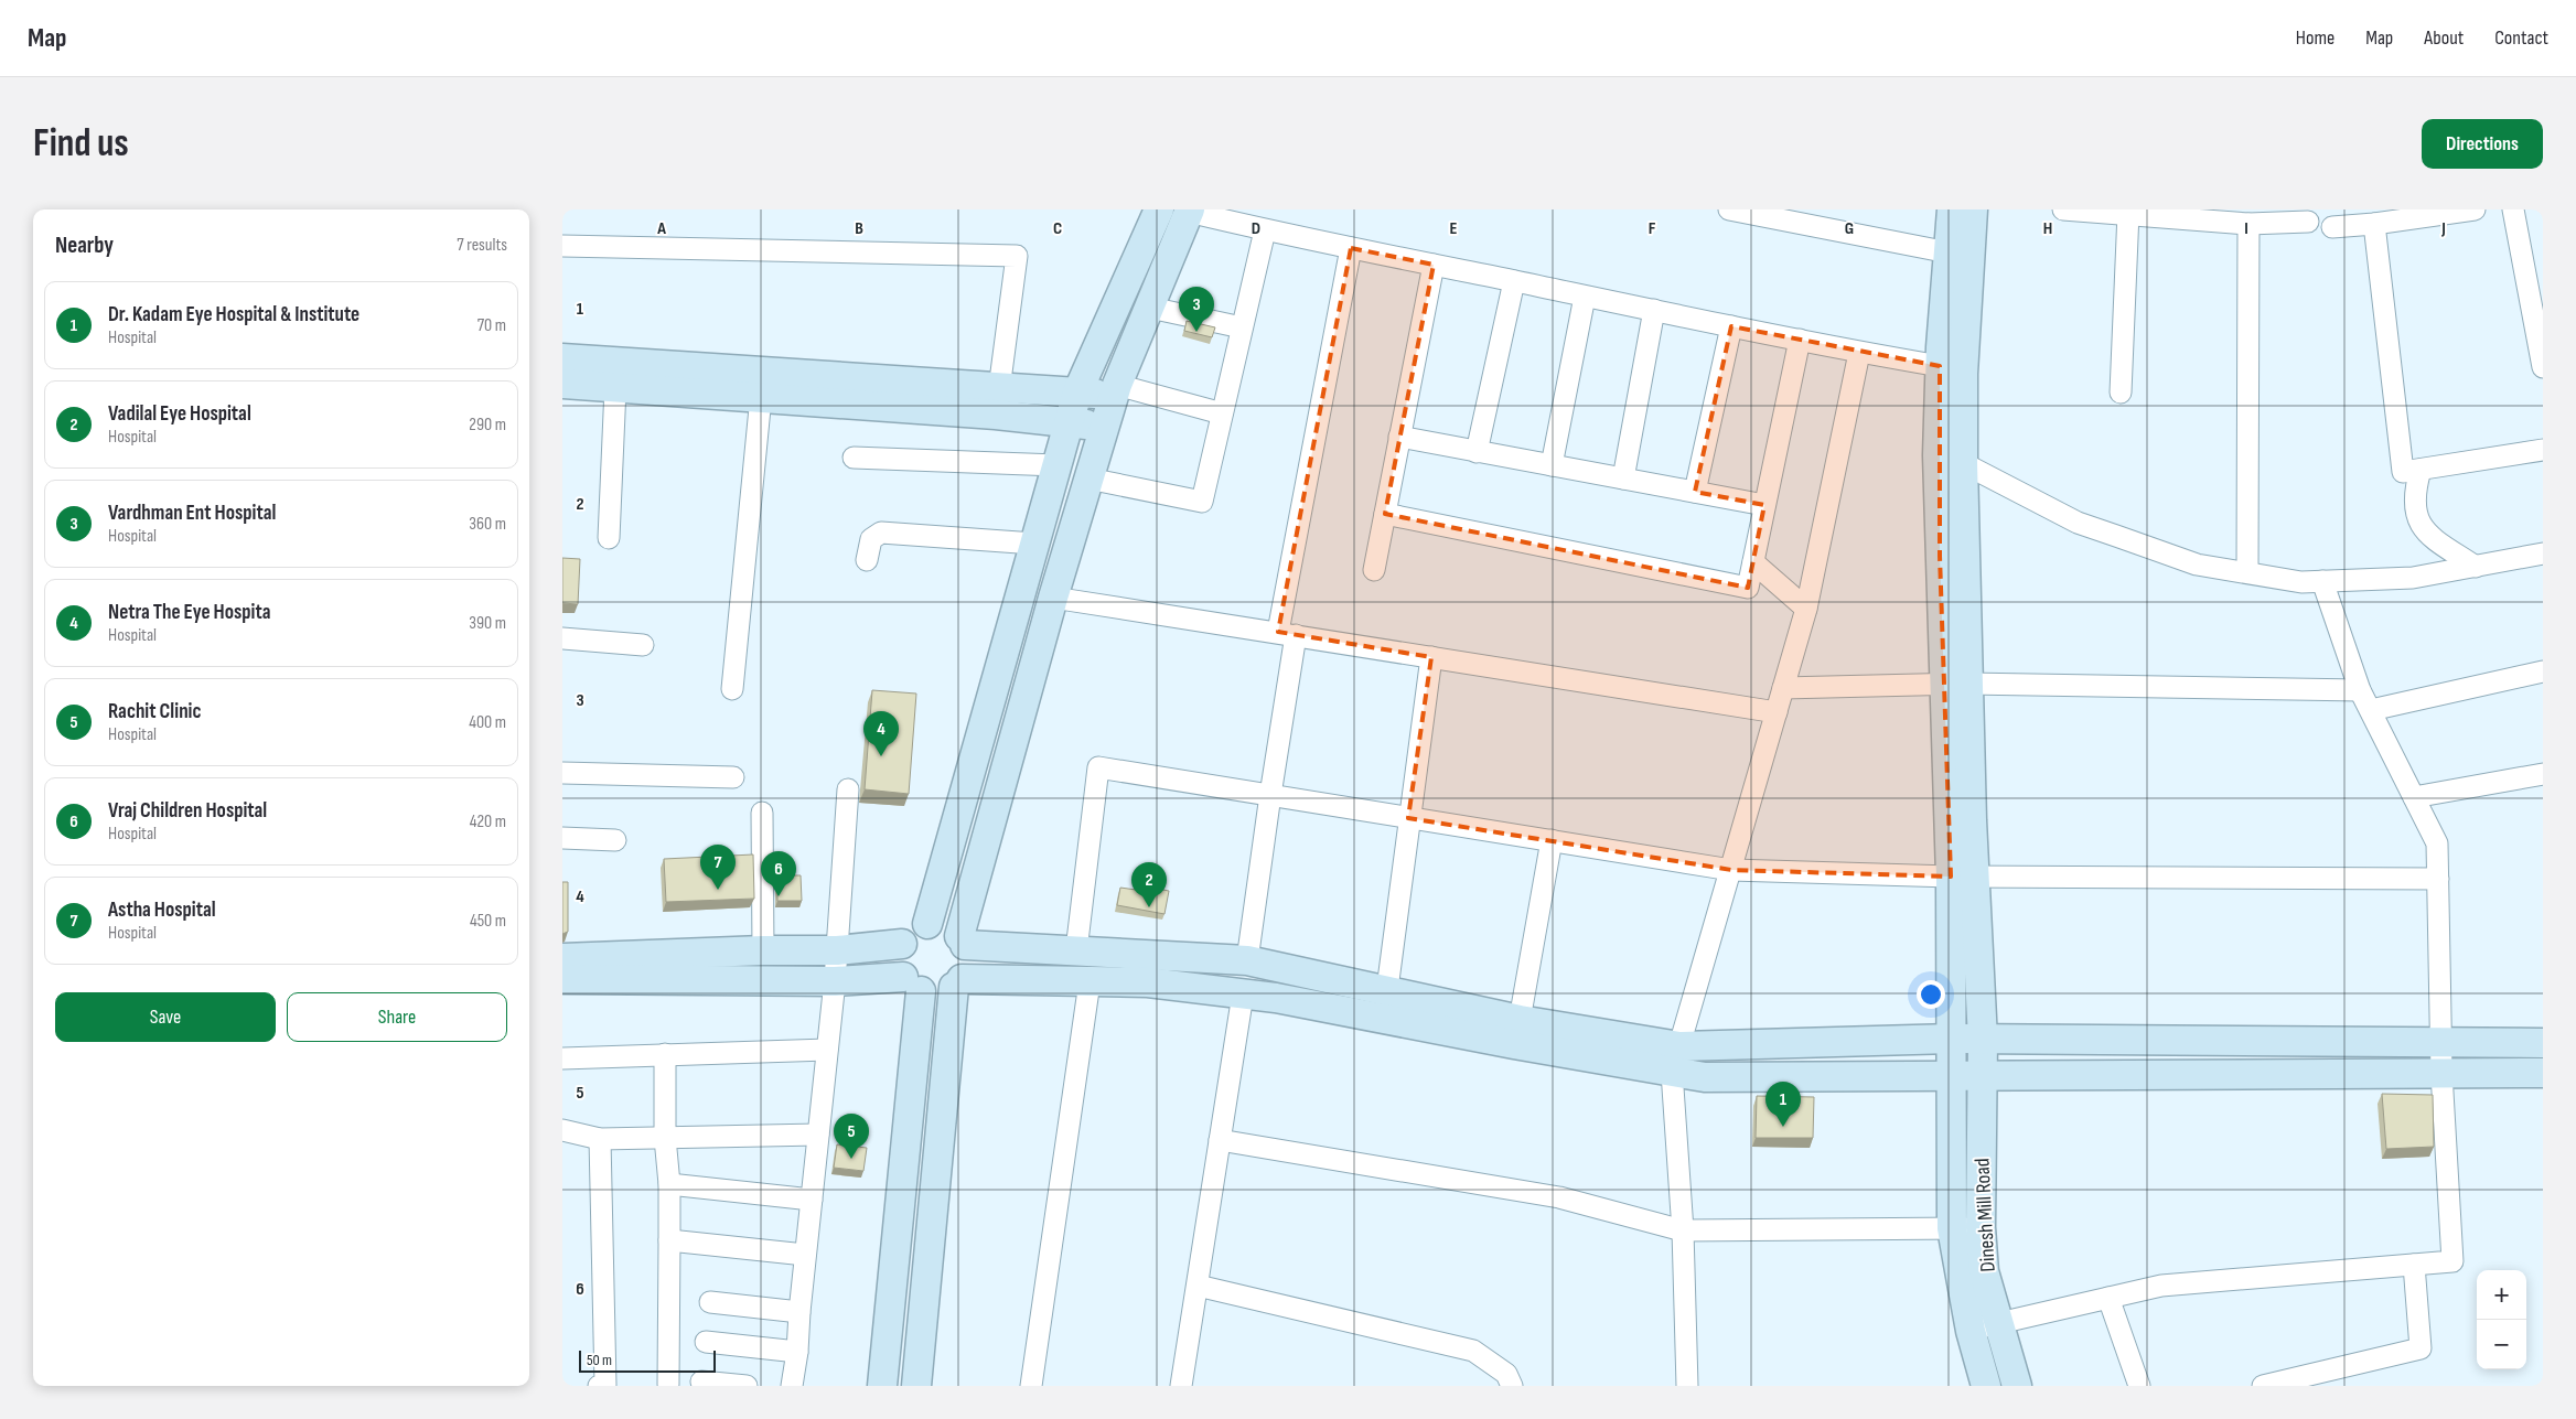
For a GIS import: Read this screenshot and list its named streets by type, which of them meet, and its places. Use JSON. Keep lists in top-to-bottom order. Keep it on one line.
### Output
{"streets":{"main road":["Dinesh Mill Road"]},"scale_bar":"50 m","page":{"header":"Map","nav":["Home","Map","About","Contact"],"buttons":["Directions",["Save","Share"]],"title":"Find us","heading":["Nearby","7 results"],"list":[{"mark":"1","name":"Dr. Kadam Eye Hospital & Institute","note":"Hospital","value":"70 m"},{"mark":"2","name":"Vadilal Eye Hospital","note":"Hospital","value":"290 m"},{"mark":"3","name":"Vardhman Ent Hospital","note":"Hospital","value":"360 m"},{"mark":"4","name":"Netra The Eye Hospita","note":"Hospital","value":"390 m"},{"mark":"5","name":"Rachit Clinic","note":"Hospital","value":"400 m"},{"mark":"6","name":"Vraj Children Hospital","note":"Hospital","value":"420 m"},{"mark":"7","name":"Astha Hospital","note":"Hospital","value":"450 m"}],"pins":["3","4","7","6","2","1","5"],"map_buttons":["+","−"],"scale":"50 m"},"grid":{"columns":["A","B","C","D","E","F","G","H","I","J"],"rows":["1","2","3","4","5","6"]}}
